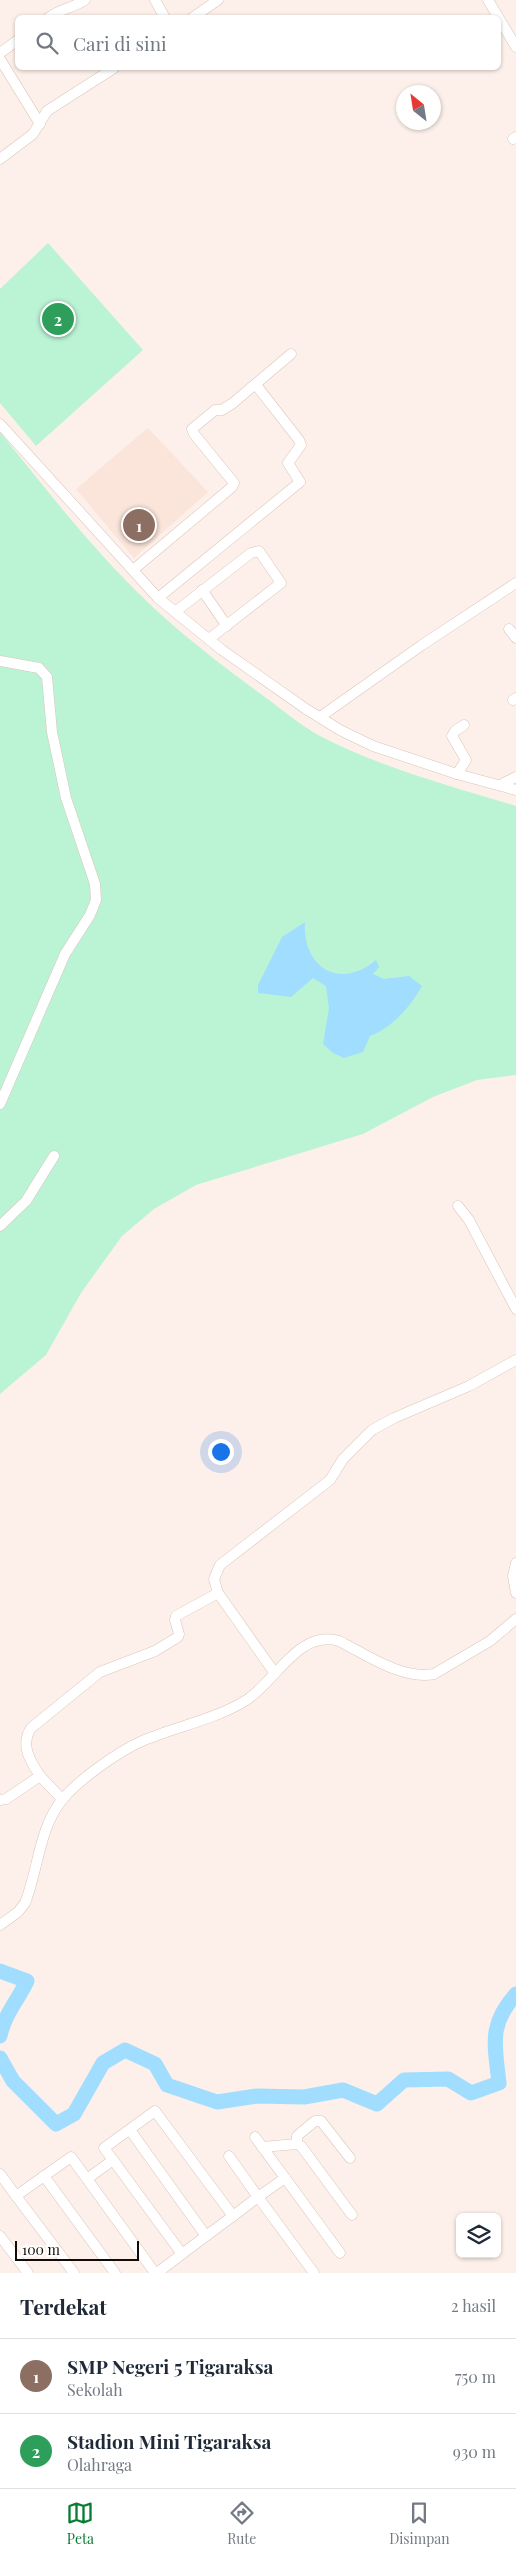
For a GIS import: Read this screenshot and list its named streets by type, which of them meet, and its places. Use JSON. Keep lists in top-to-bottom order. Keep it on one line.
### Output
{"scale_bar":"100 m","north":"top left","page":{"search":"Cari di sini","pins":["2","1"],"scale":"100 m","heading":["Terdekat","2 hasil"],"list":[{"mark":"1","name":"SMP Negeri 5 Tigaraksa","note":"Sekolah","value":"750 m"},{"mark":"2","name":"Stadion Mini Tigaraksa","note":"Olahraga","value":"930 m"}],"nav":["Peta","Rute","Disimpan"]}}
